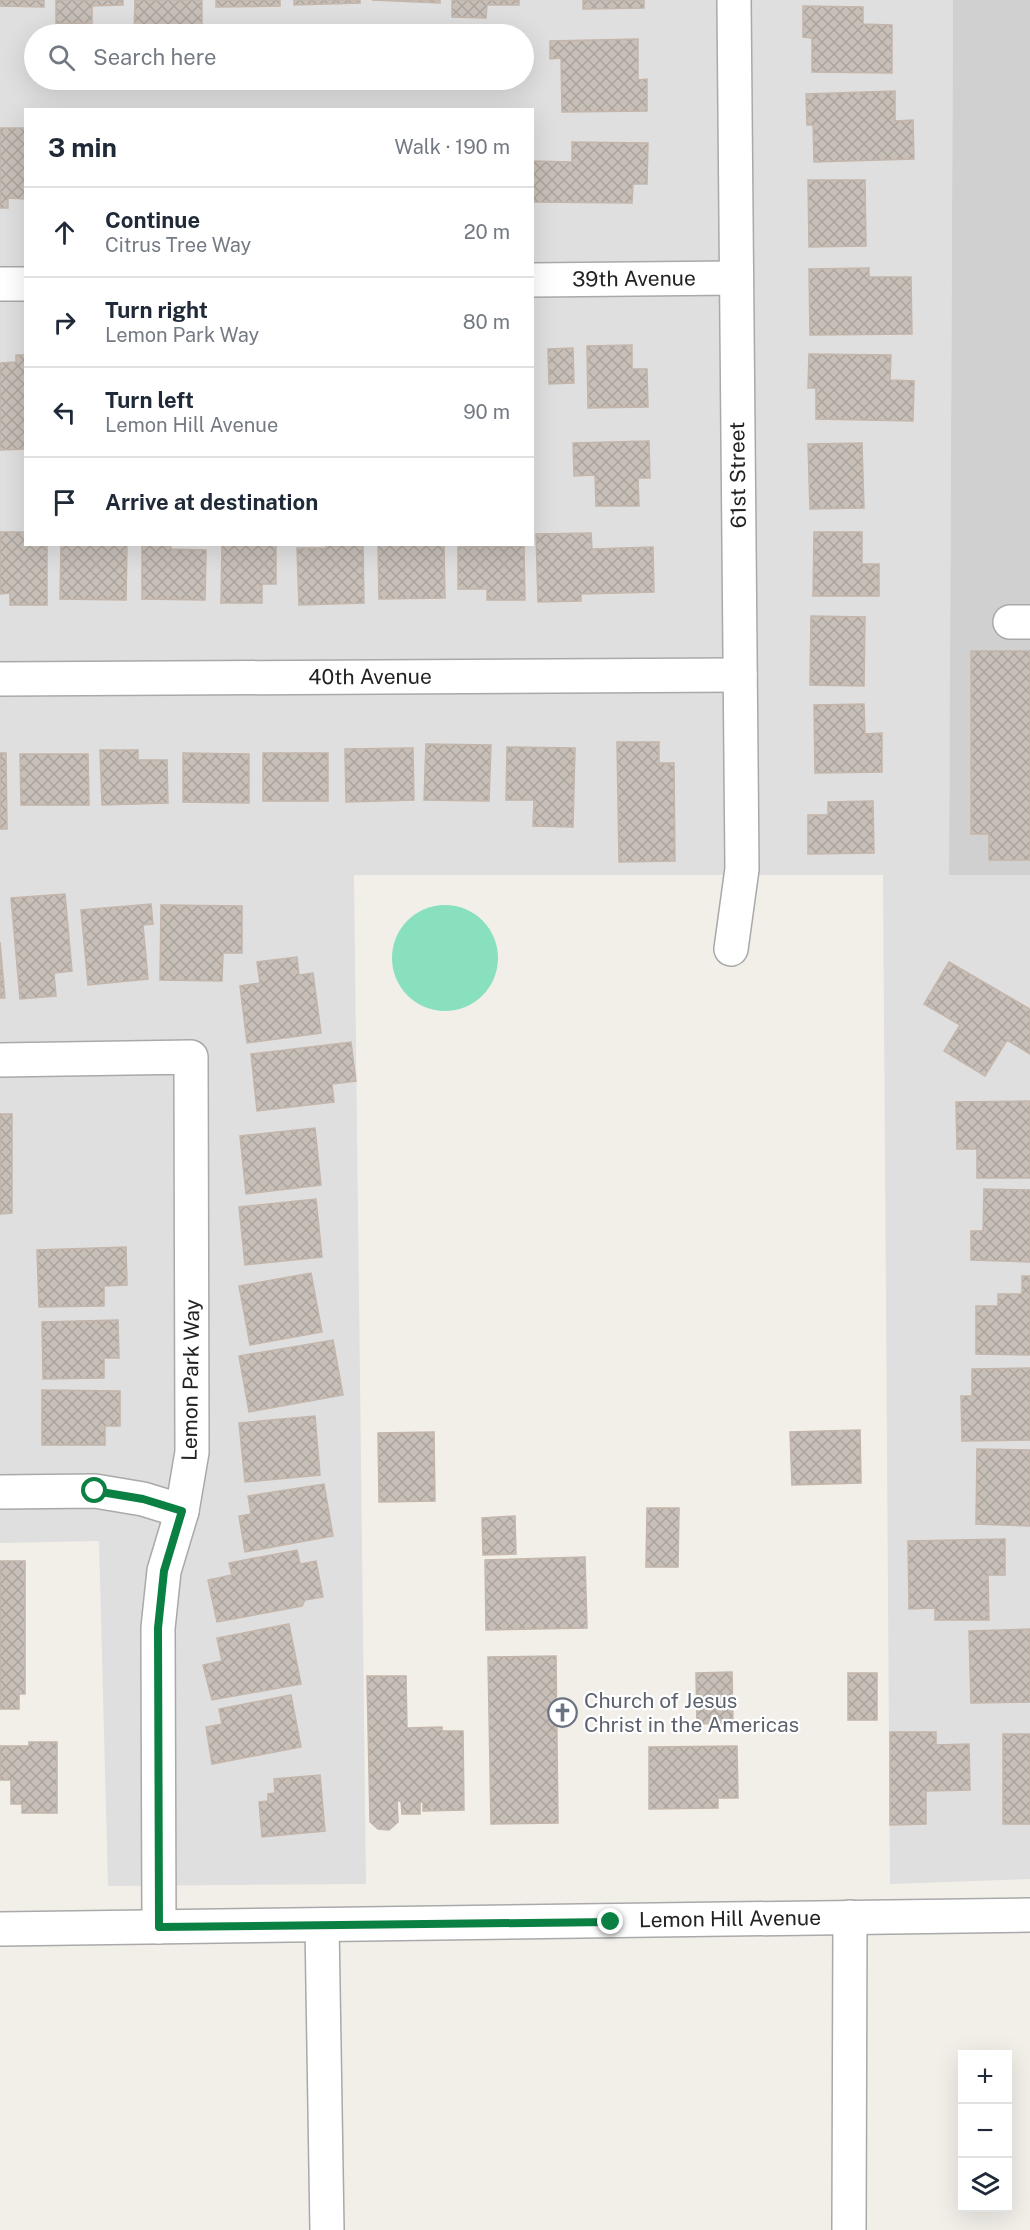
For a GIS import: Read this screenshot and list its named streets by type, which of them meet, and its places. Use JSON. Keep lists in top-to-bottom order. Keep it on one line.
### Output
{"streets":{"street":["39th Avenue","61st Street","40th Avenue","Lemon Park Way","Lemon Hill Avenue"]},"crossings":[["39th Avenue","61st Street"],["61st Street","40th Avenue"],["Lemon Park Way","Lemon Hill Avenue"]],"places":{"church":["Church of Jesus Christ in the Americas"]},"page":{"search":"Search here","heading":["3 min","Walk · 190 m"],"list":[["Continue","Citrus Tree Way","20 m"],["Turn right","Lemon Park Way","80 m"],["Turn left","Lemon Hill Avenue","90 m"],"Arrive at destination"],"map_buttons":["+","−"]}}
